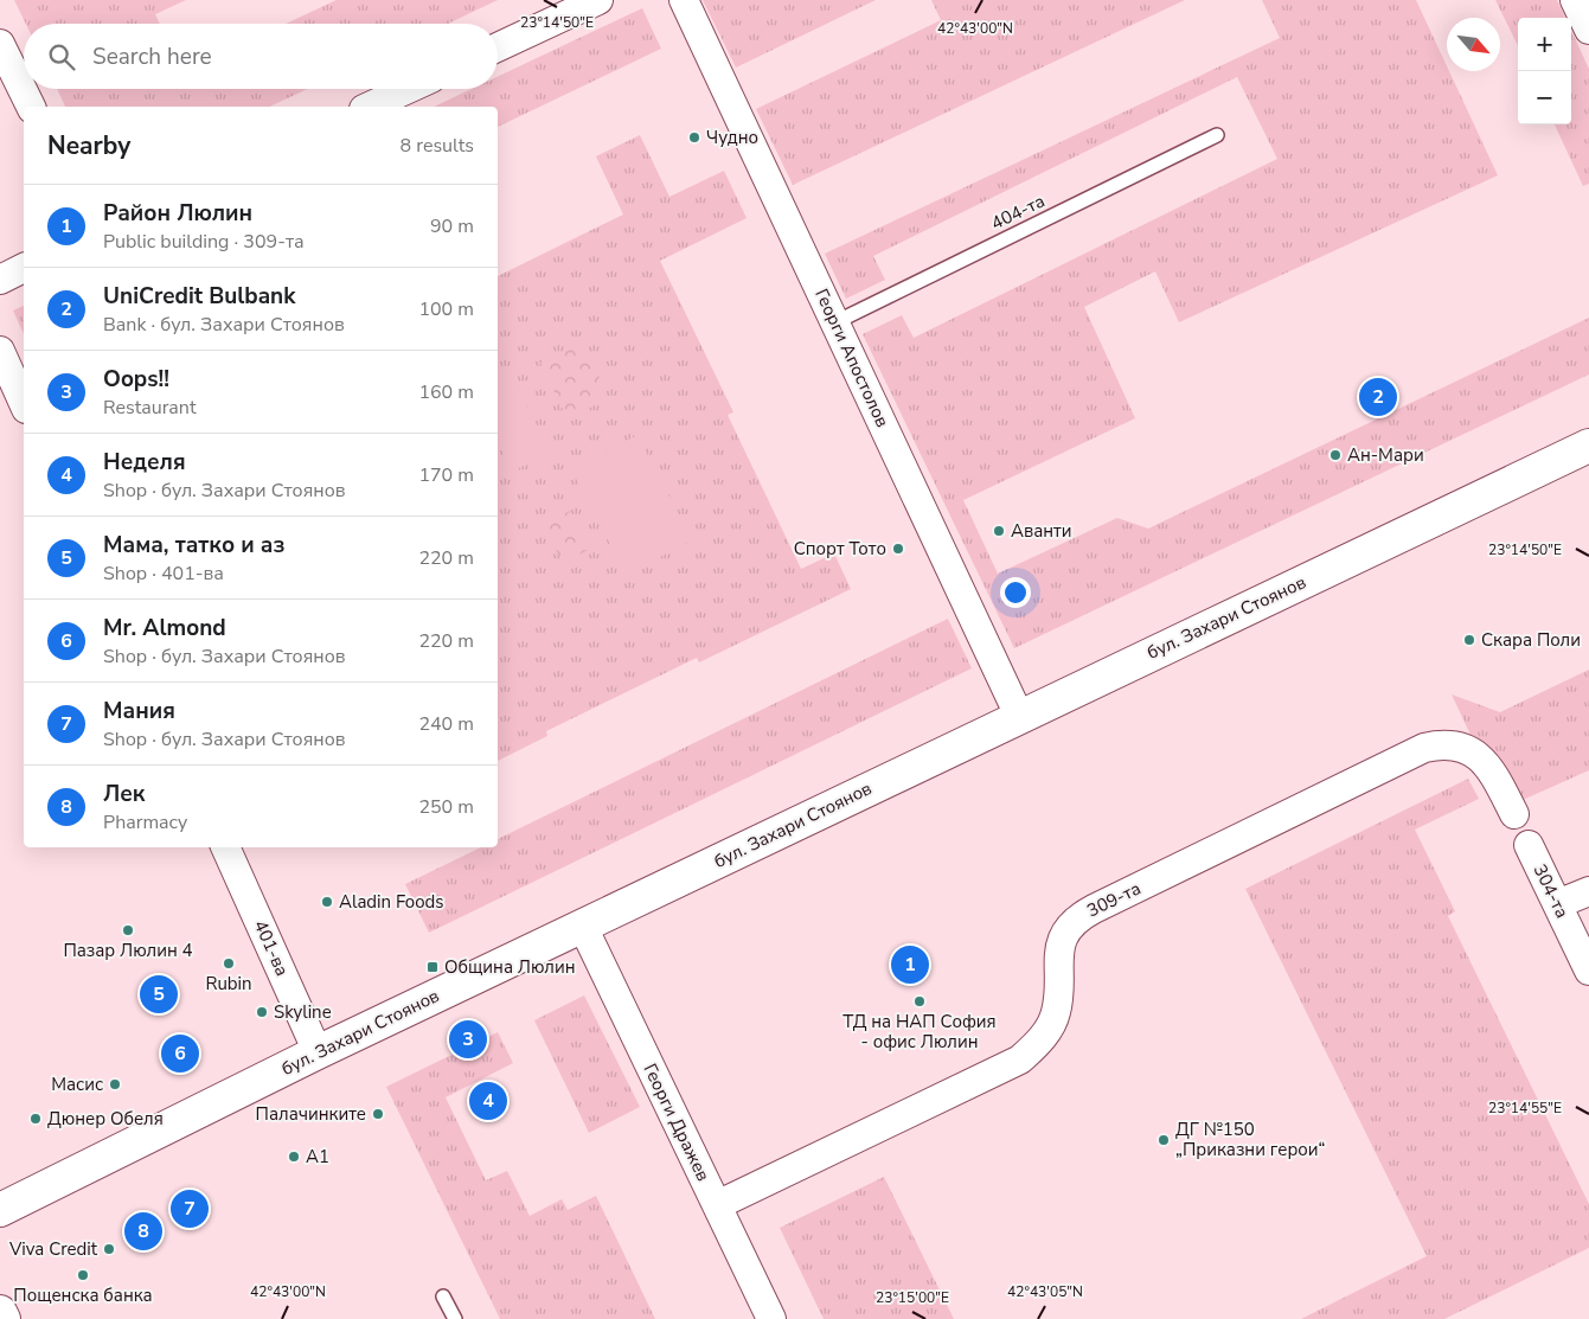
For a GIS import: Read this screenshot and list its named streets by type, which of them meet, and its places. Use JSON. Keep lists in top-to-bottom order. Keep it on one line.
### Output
{"streets":{"street":["Георги Апостолов","бул. Захари Стоянов","304-та","309-та","401-ва","Георги Дражев"],"lane":["404-та"]},"crossings":[["404-та","Георги Апостолов"],["Георги Апостолов","бул. Захари Стоянов"],["бул. Захари Стоянов","401-ва"],["бул. Захари Стоянов","Георги Дражев"],["309-та","Георги Дражев"]],"places":{"other":["Чудно","Ан-Мари","Аванти","Спорт Тото","Скара Поли","Aladin Foods","Пазар Люлин 4","Rubin","ТД на НАП София - офис Люлин","Skyline","Масис","Палачинките","Дюнер Обеля","ДГ №150 „Приказни герои“","A1","Viva Credit","Пощенска банка"],"transit":["Община Люлин"]},"north":"bottom right","page":{"map_buttons":["+","−"],"search":"Search here","heading":["Nearby","8 results"],"list":[{"mark":"1","name":"Район Люлин","note":"Public building · 309-та","value":"90 m"},{"mark":"2","name":"UniCredit Bulbank","note":"Bank · бул. Захари Стоянов","value":"100 m"},{"mark":"3","name":"Oops!!","note":"Restaurant","value":"160 m"},{"mark":"4","name":"Неделя","note":"Shop · бул. Захари Стоянов","value":"170 m"},{"mark":"5","name":"Мама, татко и аз","note":"Shop · 401-ва","value":"220 m"},{"mark":"6","name":"Mr. Almond","note":"Shop · бул. Захари Стоянов","value":"220 m"},{"mark":"7","name":"Мания","note":"Shop · бул. Захари Стоянов","value":"240 m"},{"mark":"8","name":"Лек","note":"Pharmacy","value":"250 m"}],"pins":["2","1","5","3","6","4","7","8"]},"coordinates":["23°14'50\"E","42°43'00\"N","23°14'55\"E","42°43'05\"N","23°15'00\"E"]}
